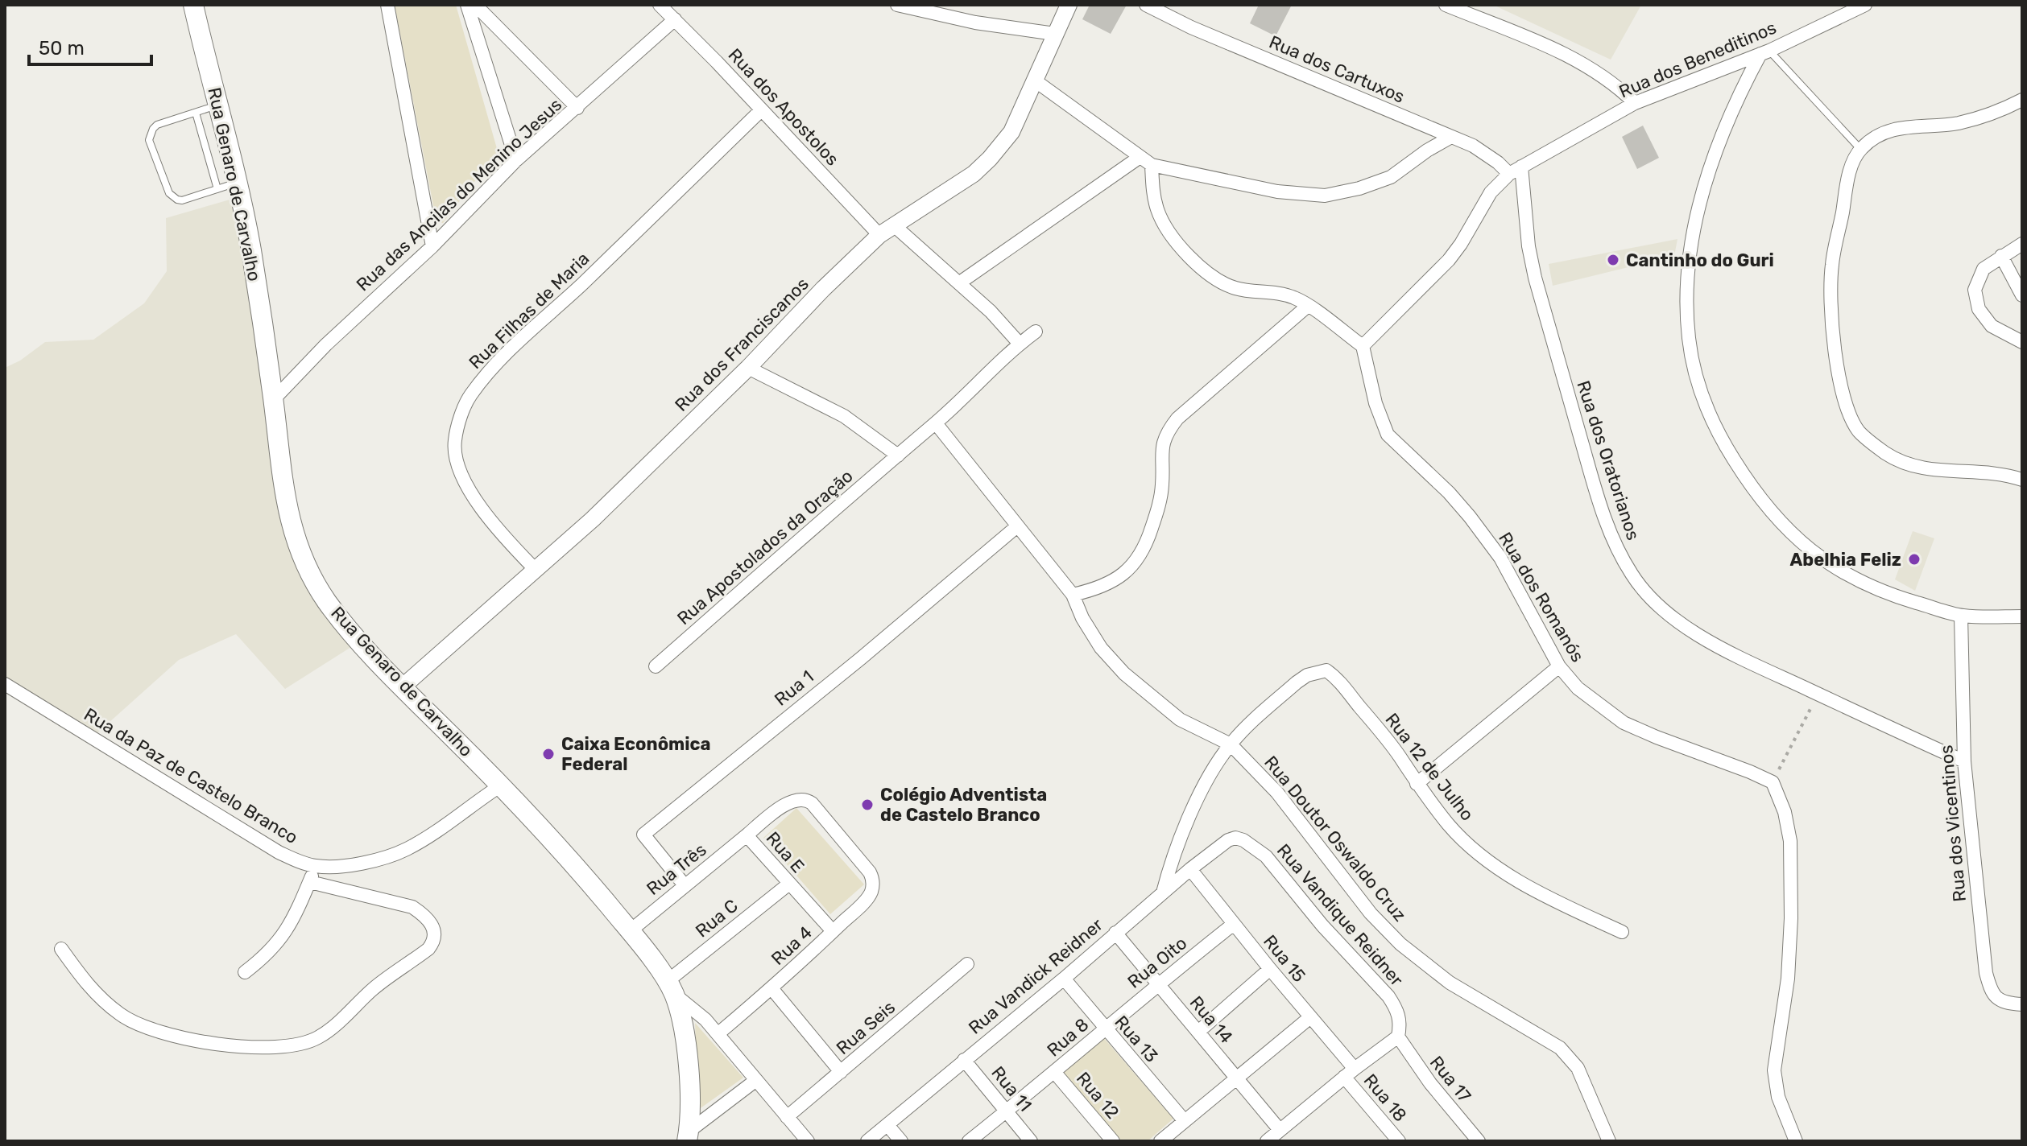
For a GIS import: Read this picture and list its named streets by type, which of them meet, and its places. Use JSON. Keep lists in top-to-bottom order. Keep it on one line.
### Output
{"streets":{"main road":["Rua Genaro de Carvalho"],"street":["Rua dos Beneditinos","Rua dos Cartuxos","Rua dos Apostolos","Rua das Ancilas do Menino Jesus","Rua Filhas de Maria","Rua dos Franciscanos","Rua dos Oratorianos","Rua Apostolados da Oração","Rua dos Romanós","Rua 1","Rua 12 de Julho","Rua da Paz de Castelo Branco","Rua dos Vicentinos","Rua Doutor Oswaldo Cruz","Rua E","Rua Três","Rua Vandique Reidner","Rua C","Rua 4","Rua 15","Rua Oito","Rua Vandick Reidner","Rua 14","Rua Seis","Rua 8","Rua 13","Rua 17","Rua 11","Rua 12","Rua 18"]},"crossings":[["Rua dos Beneditinos","Rua dos Cartuxos"],["Rua dos Beneditinos","Rua dos Oratorianos"],["Rua dos Beneditinos","Rua dos Romanós"],["Rua dos Apostolos","Rua das Ancilas do Menino Jesus"],["Rua dos Apostolos","Rua Filhas de Maria"],["Rua dos Apostolos","Rua dos Franciscanos"],["Rua Genaro de Carvalho","Rua das Ancilas do Menino Jesus"],["Rua Genaro de Carvalho","Rua dos Franciscanos"],["Rua Genaro de Carvalho","Rua da Paz de Castelo Branco"],["Rua Genaro de Carvalho","Rua Três"],["Rua Genaro de Carvalho","Rua C"],["Rua Filhas de Maria","Rua dos Franciscanos"],["Rua dos Oratorianos","Rua dos Vicentinos"],["Rua Apostolados da Oração","Rua Doutor Oswaldo Cruz"],["Rua 1","Rua Doutor Oswaldo Cruz"],["Rua 1","Rua Três"],["Rua 12 de Julho","Rua Doutor Oswaldo Cruz"],["Rua E","Rua Três"],["Rua E","Rua C"],["Rua E","Rua 4"],["Rua Vandique Reidner","Rua Vandick Reidner"],["Rua Vandique Reidner","Rua 17"],["Rua 15","Rua Oito"],["Rua 15","Rua Vandick Reidner"],["Rua 15","Rua 18"],["Rua Oito","Rua 14"],["Rua Oito","Rua 8"],["Rua Oito","Rua 13"],["Rua Vandick Reidner","Rua 14"],["Rua Vandick Reidner","Rua 13"],["Rua Vandick Reidner","Rua 11"],["Rua 8","Rua 13"],["Rua 8","Rua 12"]],"places":["Cantinho do Guri","Abelhia Feliz","Caixa Econômica Federal","Colégio Adventista de Castelo Branco"],"scale_bar":"50 m"}
